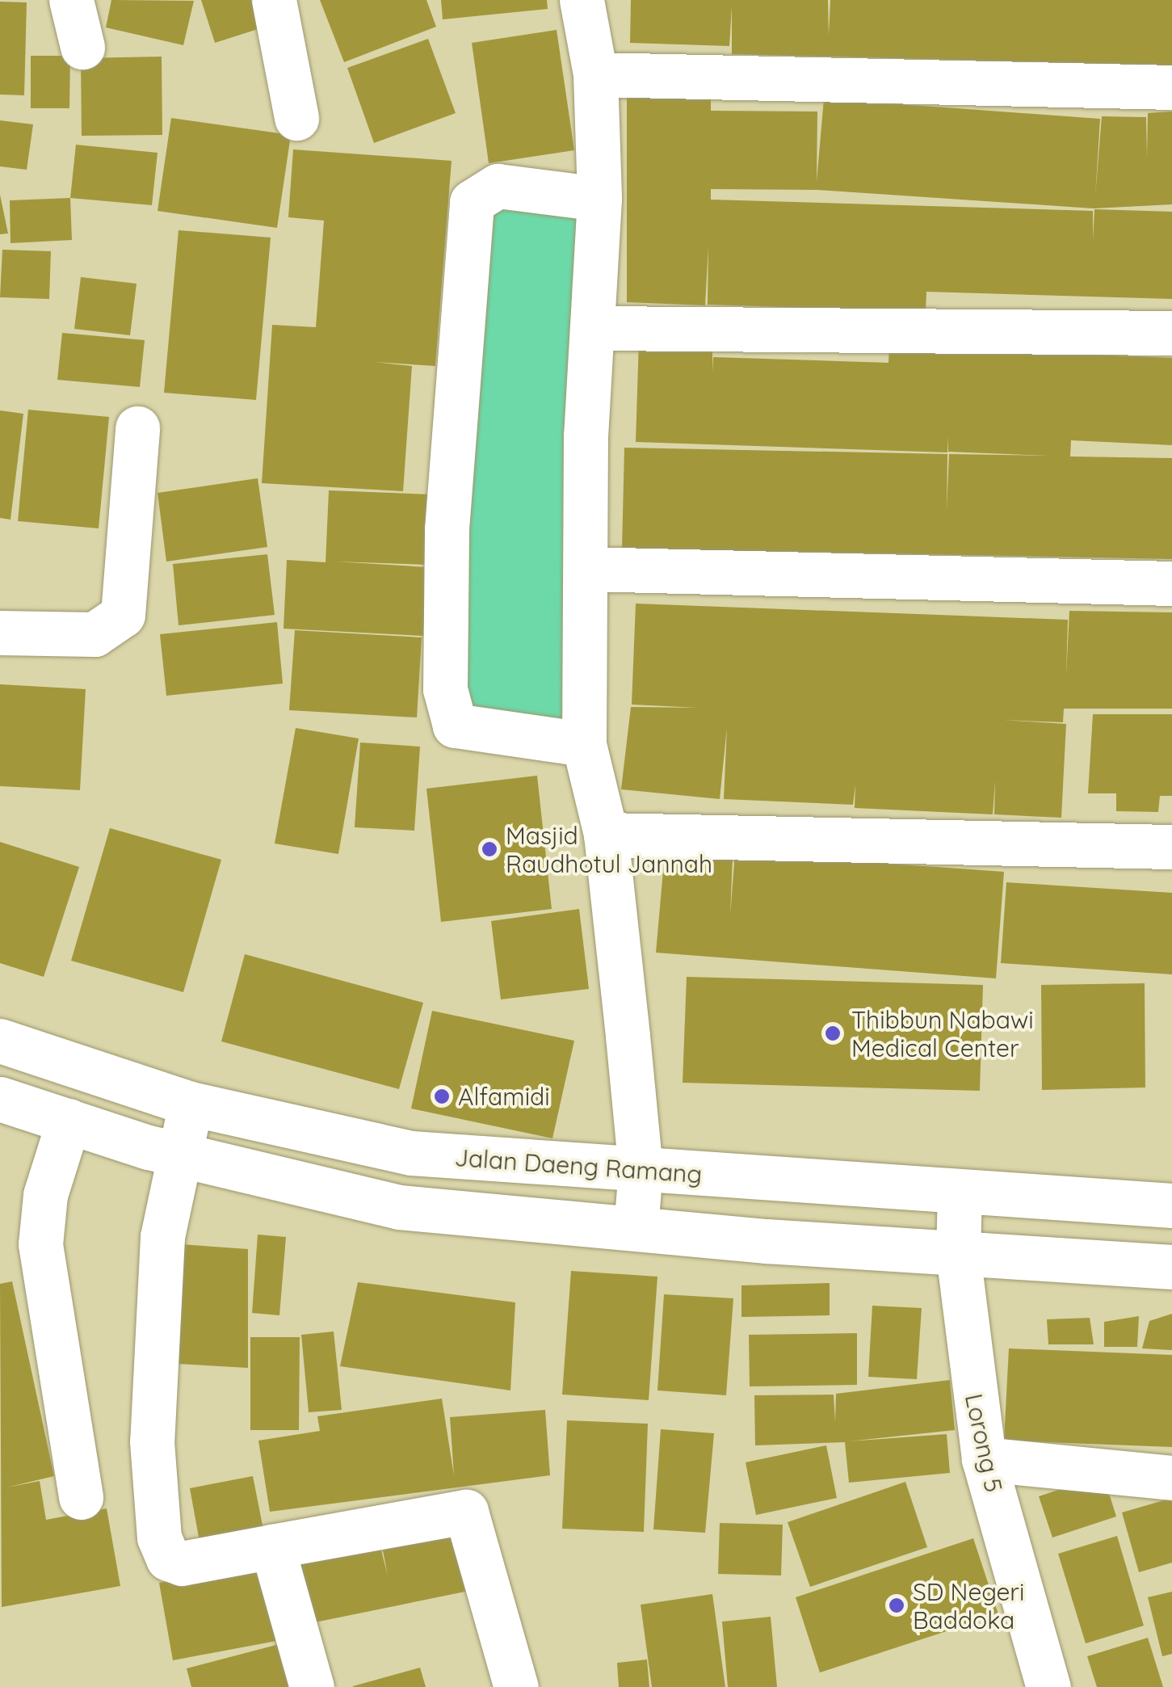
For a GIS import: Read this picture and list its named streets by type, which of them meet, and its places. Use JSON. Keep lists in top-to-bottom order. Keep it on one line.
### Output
{"streets":{"street":["Jalan Daeng Ramang","Lorong 5"]},"crossings":[["Jalan Daeng Ramang","Lorong 5"]],"places":["Masjid Raudhotul Jannah","Thibbun Nabawi Medical Center","Alfamidi","SD Negeri Baddoka"]}
